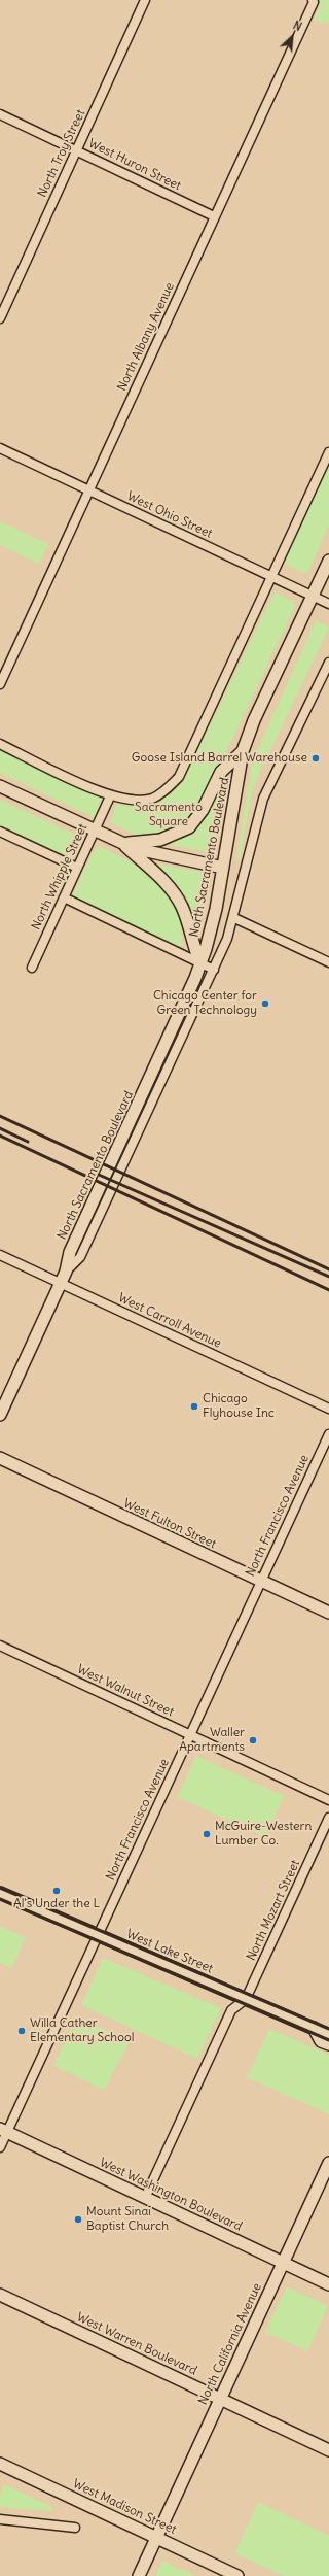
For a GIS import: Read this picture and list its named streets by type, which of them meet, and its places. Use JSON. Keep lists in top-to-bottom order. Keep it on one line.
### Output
{"streets":{"street":["North Troy Street","West Huron Street","North Albany Avenue","West Ohio Street","North Sacramento Boulevard","North Whipple Street","West Carroll Avenue","North Francisco Avenue","West Fulton Street","West Walnut Street","North Mozart Street","West Lake Street","West Washington Boulevard","West Warren Boulevard","North California Avenue","West Madison Street"]},"crossings":[["North Troy Street","West Huron Street"],["West Huron Street","North Albany Avenue"],["North Albany Avenue","West Ohio Street"],["West Ohio Street","North Sacramento Boulevard"],["North Sacramento Boulevard","West Carroll Avenue"],["North Francisco Avenue","West Fulton Street"],["North Francisco Avenue","West Walnut Street"],["North Francisco Avenue","West Lake Street"],["North Francisco Avenue","West Washington Boulevard"],["North Mozart Street","West Lake Street"],["West Washington Boulevard","North California Avenue"],["West Warren Boulevard","North California Avenue"],["North California Avenue","West Madison Street"]],"parks":["Sacramento Square"],"places":["Goose Island Barrel Warehouse","Chicago Center for Green Technology","Chicago Flyhouse Inc","Waller Apartments","McGuire-Western Lumber Co.","Al's Under the L","Willa Cather Elementary School","Mount Sinai Baptist Church"],"north":"top right"}
